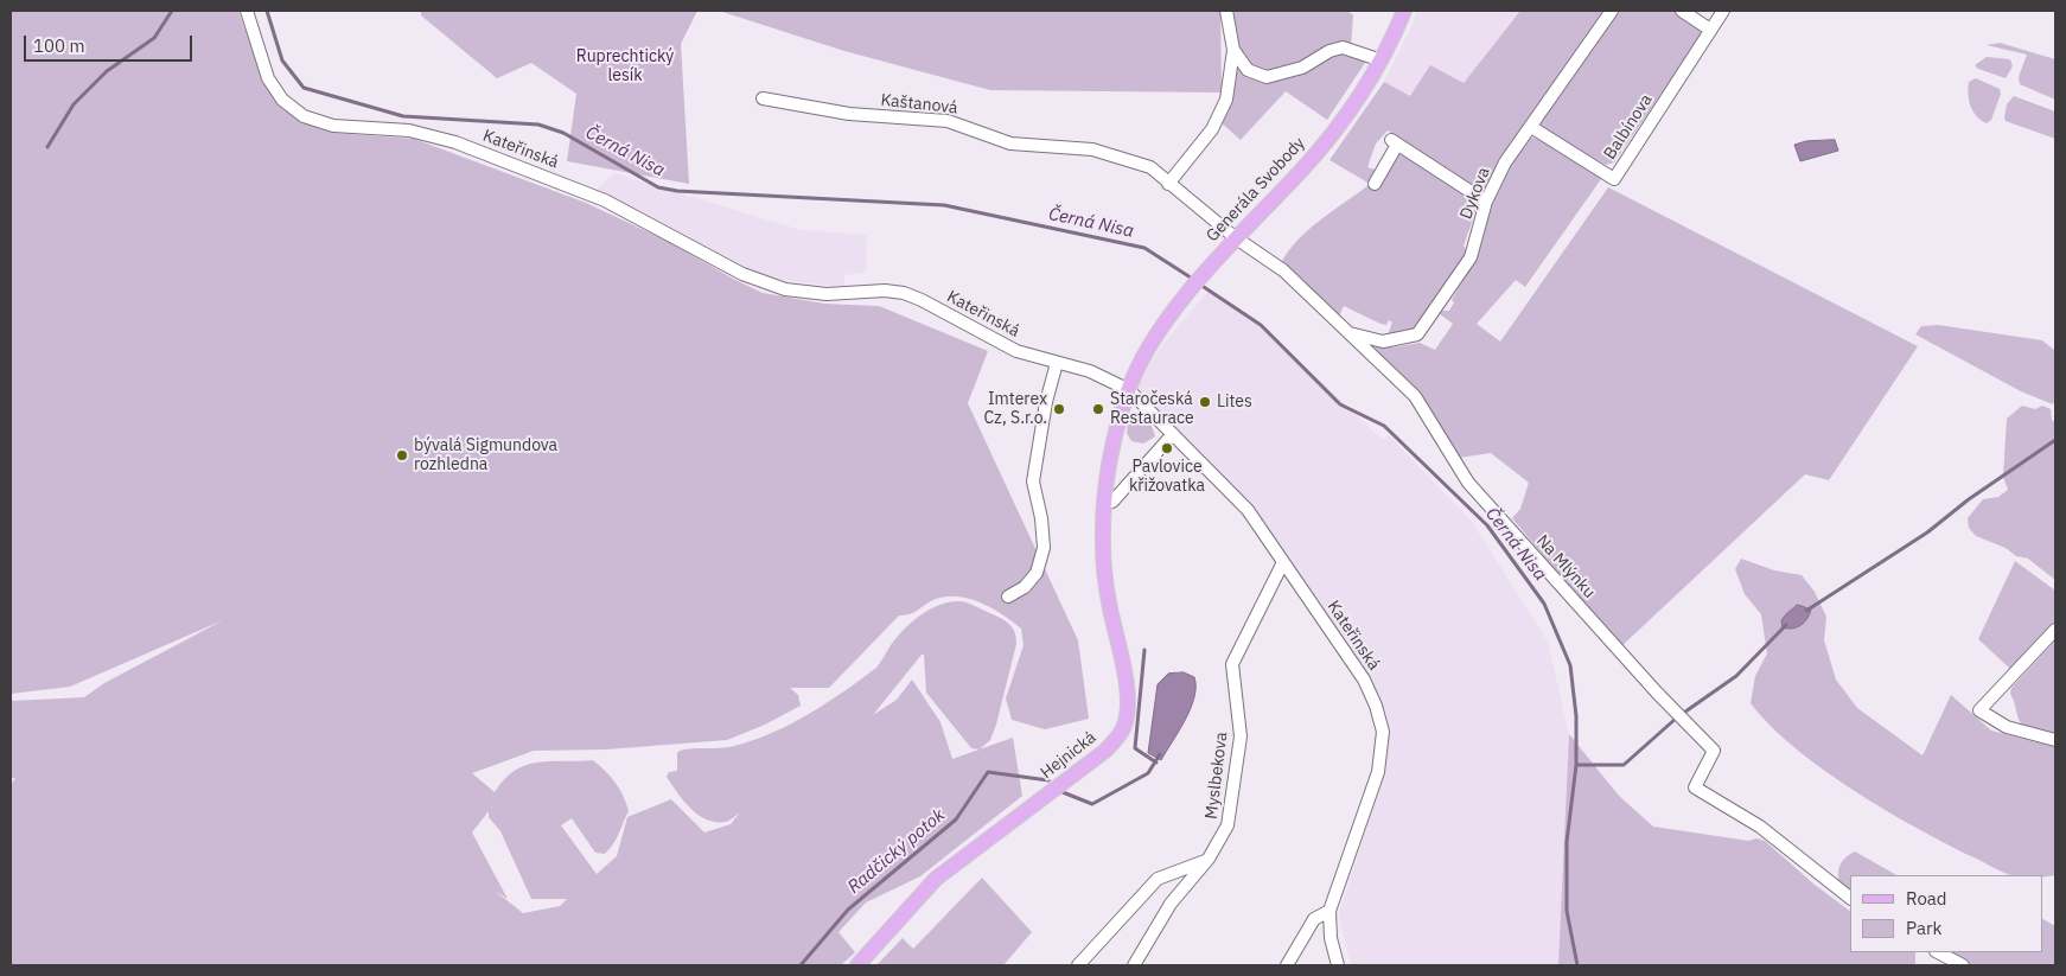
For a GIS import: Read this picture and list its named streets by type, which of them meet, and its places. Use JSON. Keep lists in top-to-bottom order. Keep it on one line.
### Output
{"streets":{"main road":["Generála Svobody","Hejnická"],"street":["Kaštanová","Balbínova","Kateřinská","Dykova","Na Mlýnku","Myslbekova"]},"crossings":[["Kaštanová","Generála Svobody"],["Kaštanová","Na Mlýnku"],["Balbínova","Dykova"],["Kateřinská","Generála Svobody"],["Kateřinská","Hejnická"],["Kateřinská","Myslbekova"],["Generála Svobody","Na Mlýnku"],["Generála Svobody","Hejnická"],["Dykova","Na Mlýnku"]],"water":["Černá Nisa","Radčický potok"],"parks":["Ruprechtický lesík"],"places":["Lites","Imterex Cz, S.r.o.","Staročeská Restaurace","Pavlovice křižovatka","bývalá Sigmundova rozhledna"],"legend":["Road","Park"],"scale_bar":"100 m"}
